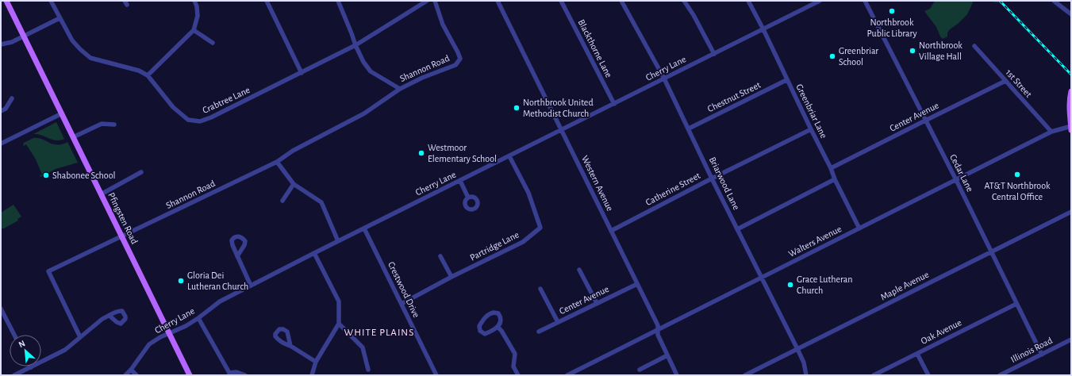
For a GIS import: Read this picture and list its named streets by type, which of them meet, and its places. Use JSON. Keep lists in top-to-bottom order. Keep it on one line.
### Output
{"streets":{"main road":["Pfingsten Road"],"street":["Blackthorne Lane","Shannon Road","Cherry Lane","1st Street","Chestnut Street","Crabtree Lane","Greenbriar Lane","Center Avenue","Cedar Lane","Western Avenue","Briarwood Lane","Catherine Street","Walters Avenue","Partridge Lane","Maple Avenue","Crestwood Drive","Oak Avenue","Illinois Road"]},"crossings":[["Blackthorne Lane","Cherry Lane"],["Shannon Road","Pfingsten Road"],["Cherry Lane","Greenbriar Lane"],["Cherry Lane","Western Avenue"],["Cherry Lane","Briarwood Lane"],["Cherry Lane","Pfingsten Road"],["Cherry Lane","Partridge Lane"],["Cherry Lane","Crestwood Drive"],["1st Street","Center Avenue"],["1st Street","Walters Avenue"],["Chestnut Street","Greenbriar Lane"],["Chestnut Street","Briarwood Lane"],["Greenbriar Lane","Center Avenue"],["Greenbriar Lane","Catherine Street"],["Greenbriar Lane","Walters Avenue"],["Center Avenue","Cedar Lane"],["Center Avenue","Western Avenue"],["Cedar Lane","Walters Avenue"],["Cedar Lane","Maple Avenue"],["Cedar Lane","Oak Avenue"],["Cedar Lane","Illinois Road"],["Western Avenue","Catherine Street"],["Western Avenue","Walters Avenue"],["Briarwood Lane","Catherine Street"],["Briarwood Lane","Walters Avenue"],["Briarwood Lane","Maple Avenue"],["Partridge Lane","Crestwood Drive"]],"districts":["WHITE PLAINS"],"places":["Northbrook Public Library","Northbrook Village Hall","Greenbriar School","Northbrook United Methodist Church","Westmoor Elementary School","AT&T Northbrook Central Office","Shabonee School","Gloria Dei Lutheran Church","Grace Lutheran Church"],"north":"top left"}
